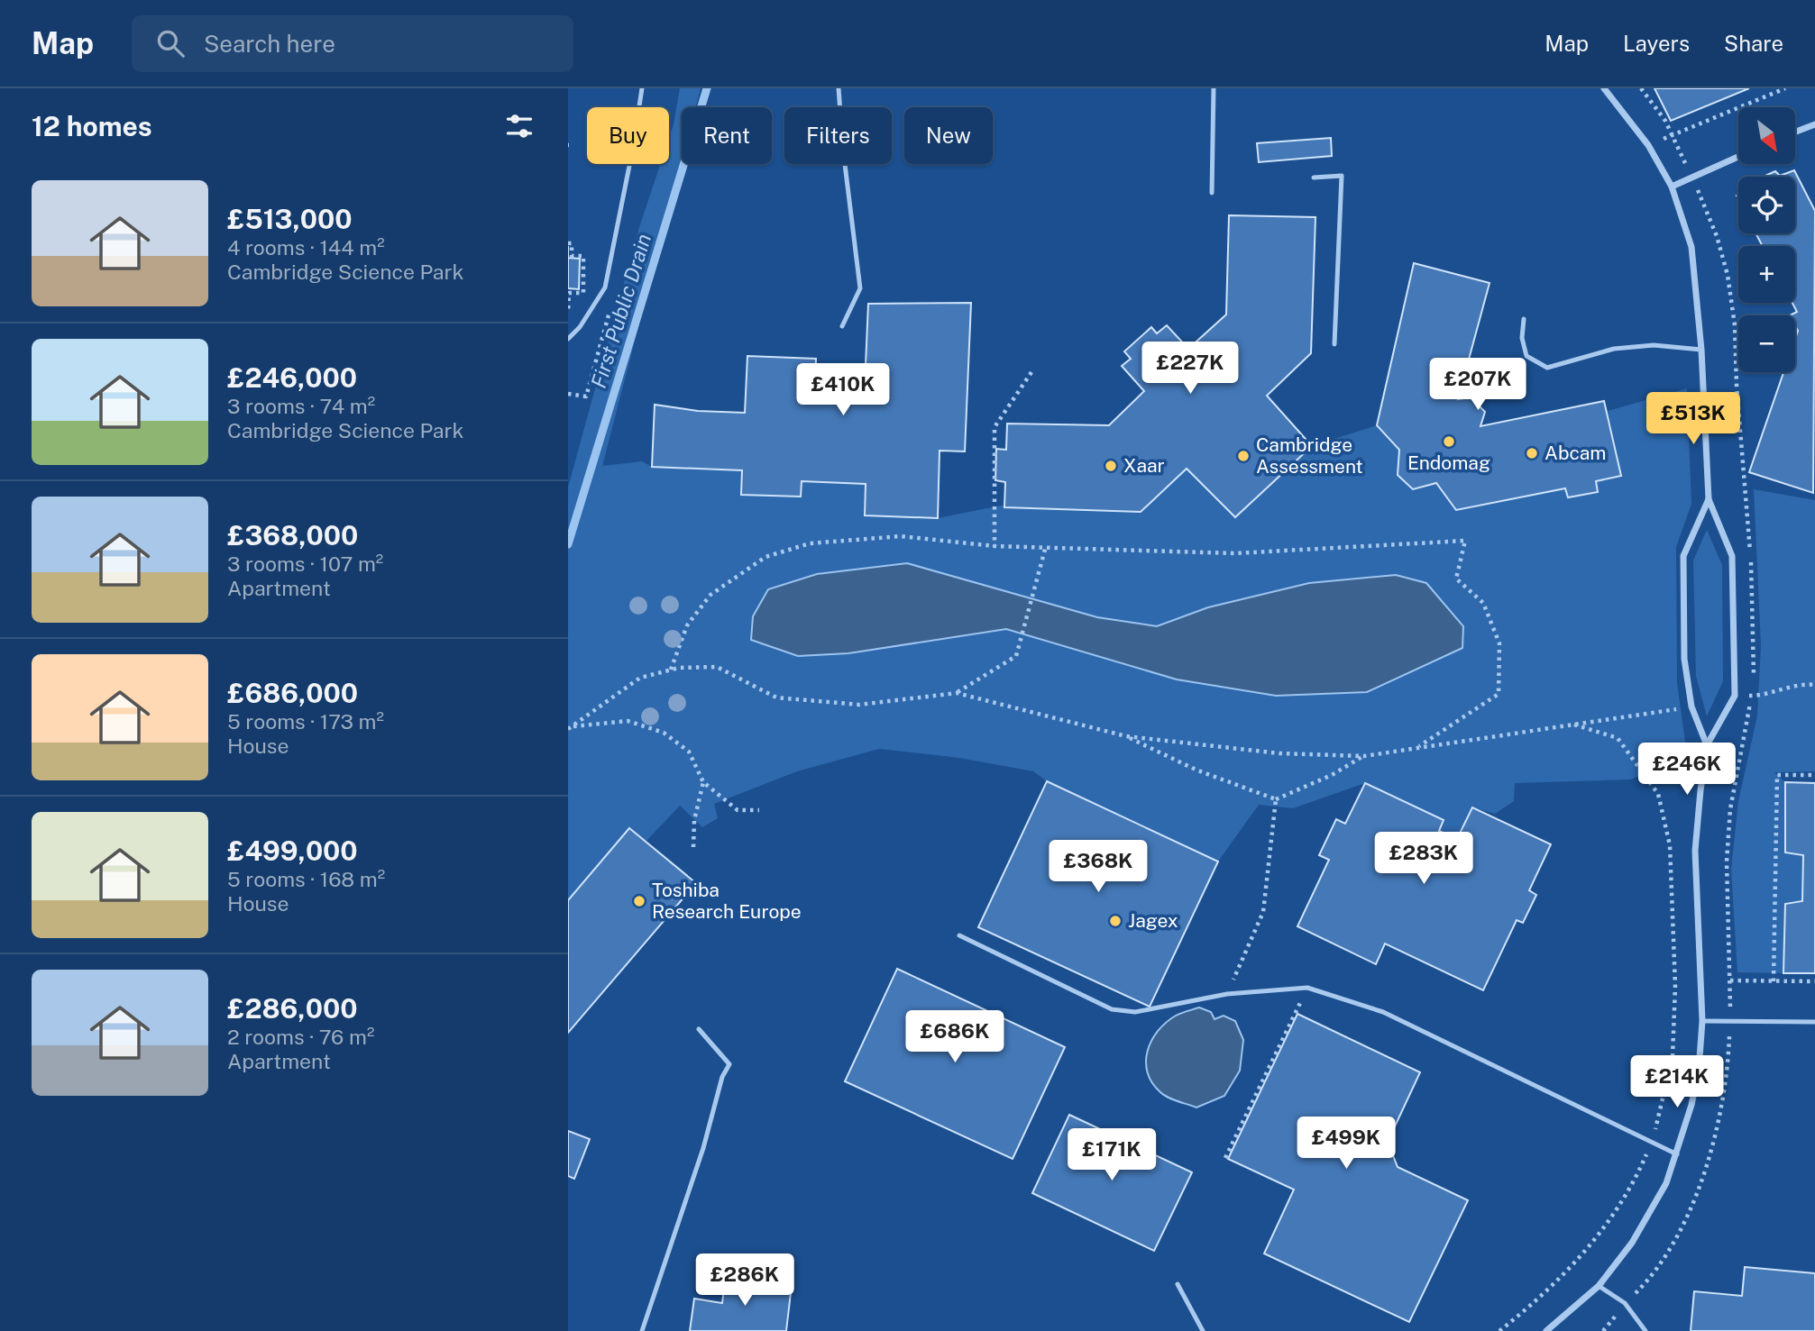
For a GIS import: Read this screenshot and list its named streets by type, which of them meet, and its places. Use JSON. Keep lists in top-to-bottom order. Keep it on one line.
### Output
{"water":["First Public Drain"],"places":["Endomag","Abcam","Cambridge Assessment","Xaar","Toshiba Research Europe","Jagex"],"north":"bottom right","page":{"header":"Map","search":"Search here","nav":["Map","Layers","Share"],"heading":"12 homes","map_buttons":["+","−"],"chip":["Buy","Rent","Filters","New"],"list":[{"name":"£513,000","note":"4 rooms · 144 m² · Cambridge Science Park"},{"name":"£246,000","note":"3 rooms · 74 m² · Cambridge Science Park"},{"name":"£368,000","note":"3 rooms · 107 m² · Apartment"},{"name":"£686,000","note":"5 rooms · 173 m² · House"},{"name":"£499,000","note":"5 rooms · 168 m² · House"},{"name":"£286,000","note":"2 rooms · 76 m² · Apartment"}],"price":["£227K","£207K","£410K","£513K","£246K","£283K","£368K","£686K","£214K","£499K","£171K","£286K"]}}
